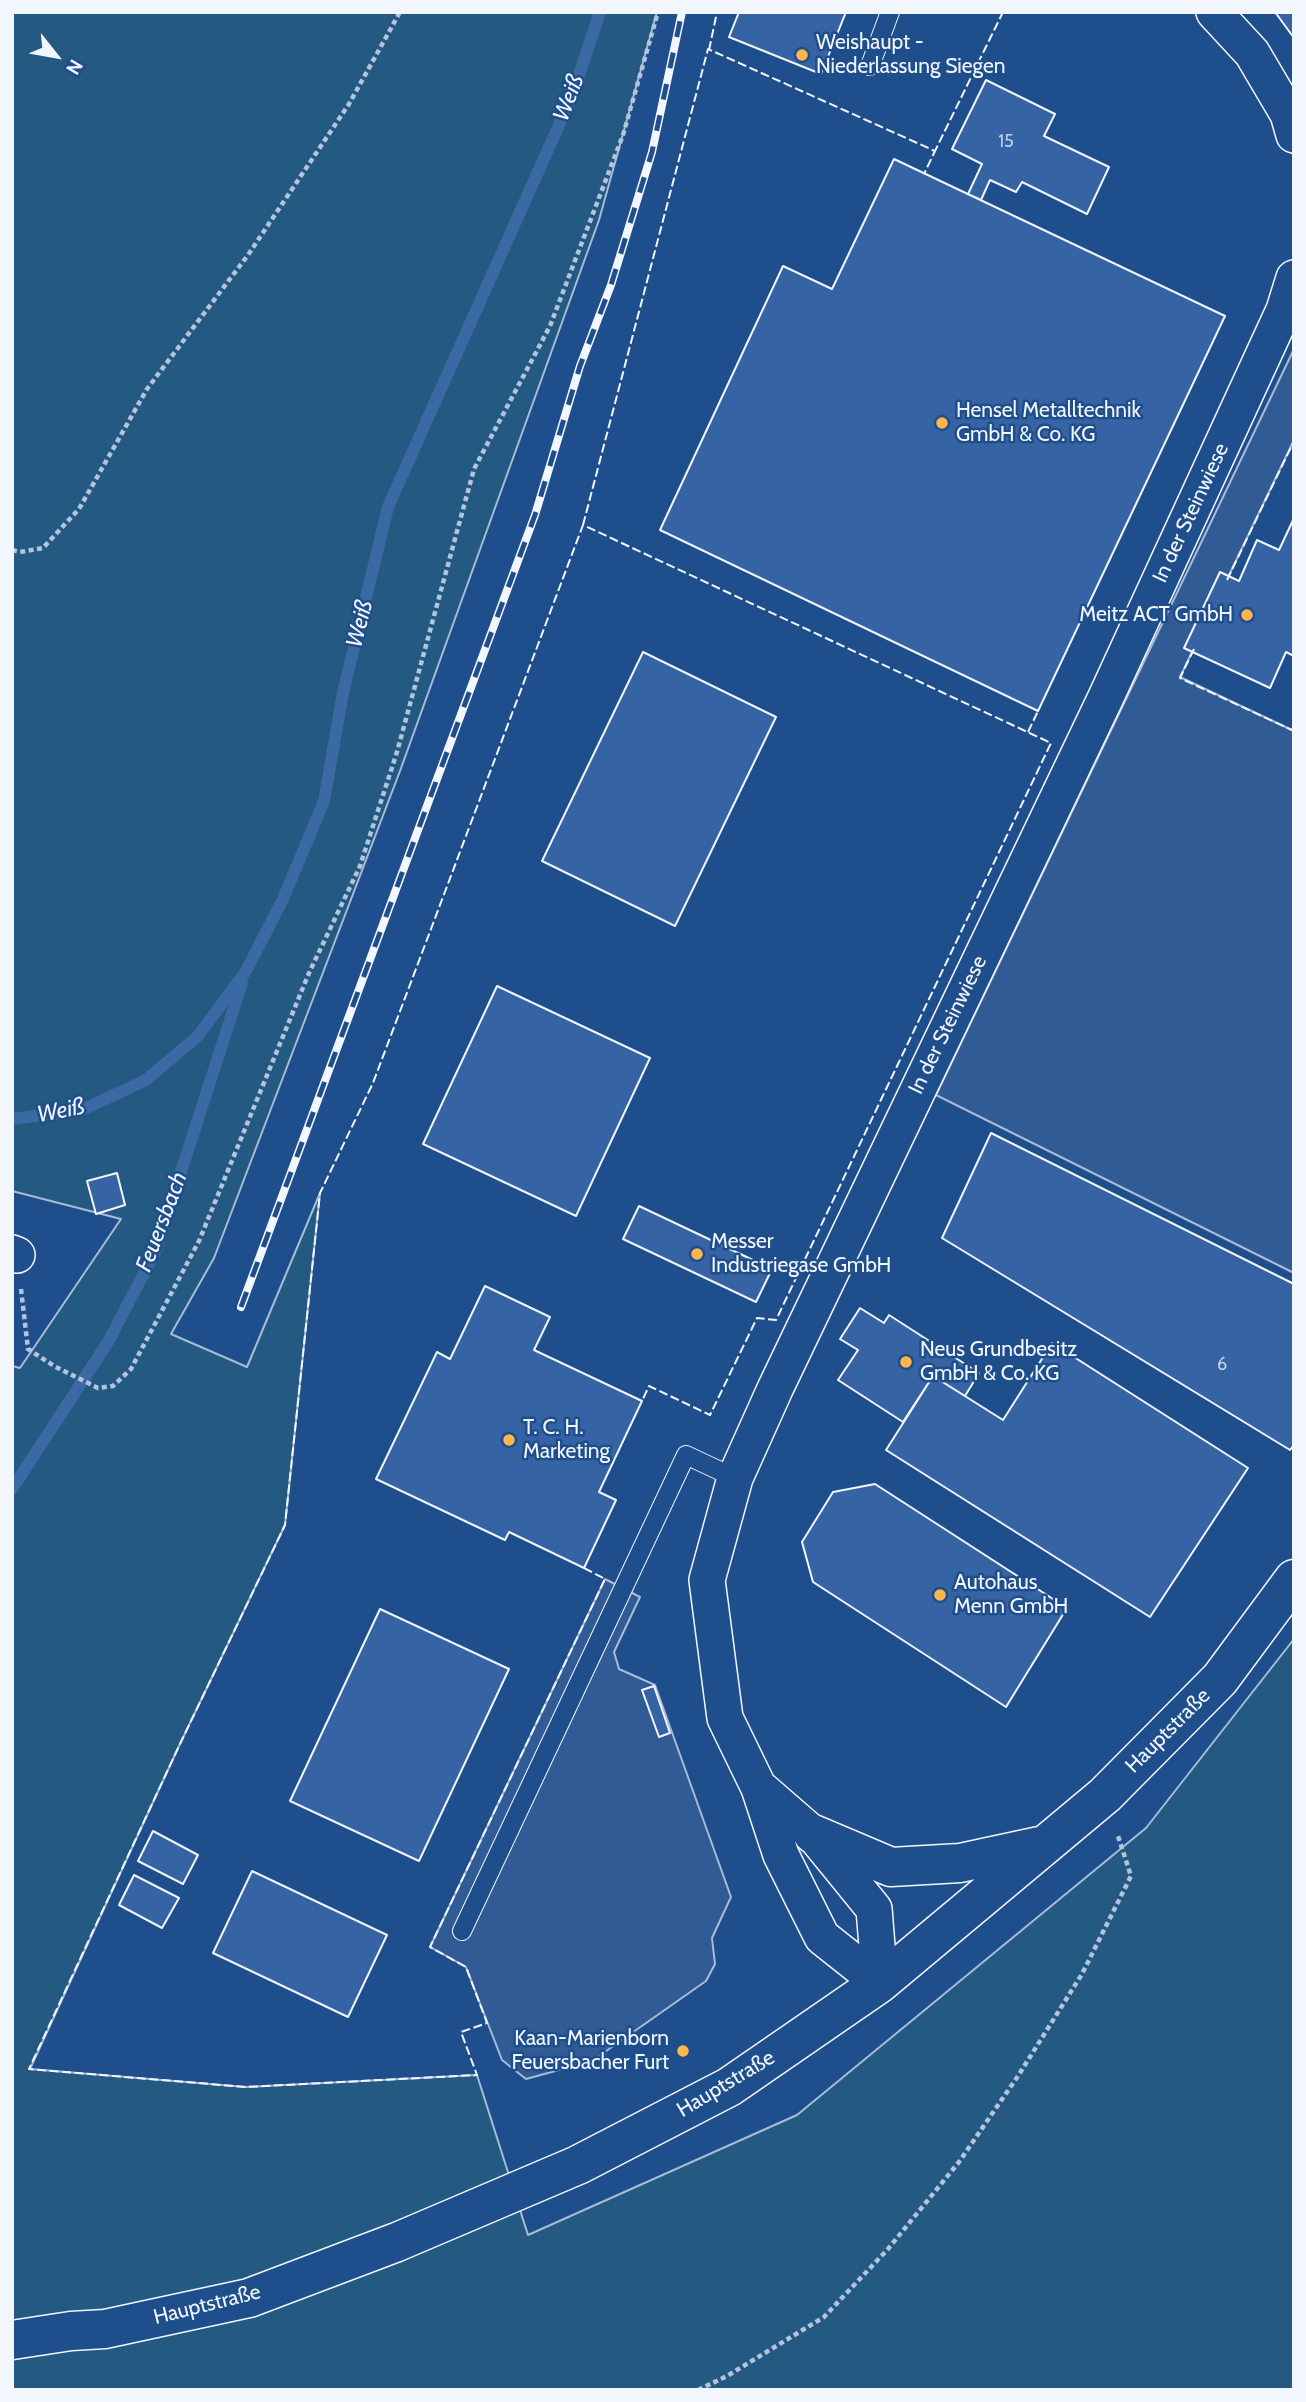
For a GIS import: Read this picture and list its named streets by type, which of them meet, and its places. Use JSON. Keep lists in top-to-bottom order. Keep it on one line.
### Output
{"streets":{"main road":["Hauptstraße"],"street":["In der Steinwiese"]},"crossings":[["In der Steinwiese","Hauptstraße"]],"water":["Weiß","Feuersbach"],"places":["Weishaupt - Niederlassung Siegen","Hensel Metalltechnik GmbH & Co. KG","Meitz ACT GmbH","Messer Industriegase GmbH","Neus Grundbesitz GmbH & Co. KG","T. C. H. Marketing","Autohaus Menn GmbH","Kaan-Marienborn Feuersbacher Furt"],"house_numbers":["15","6"],"north":"bottom right"}
